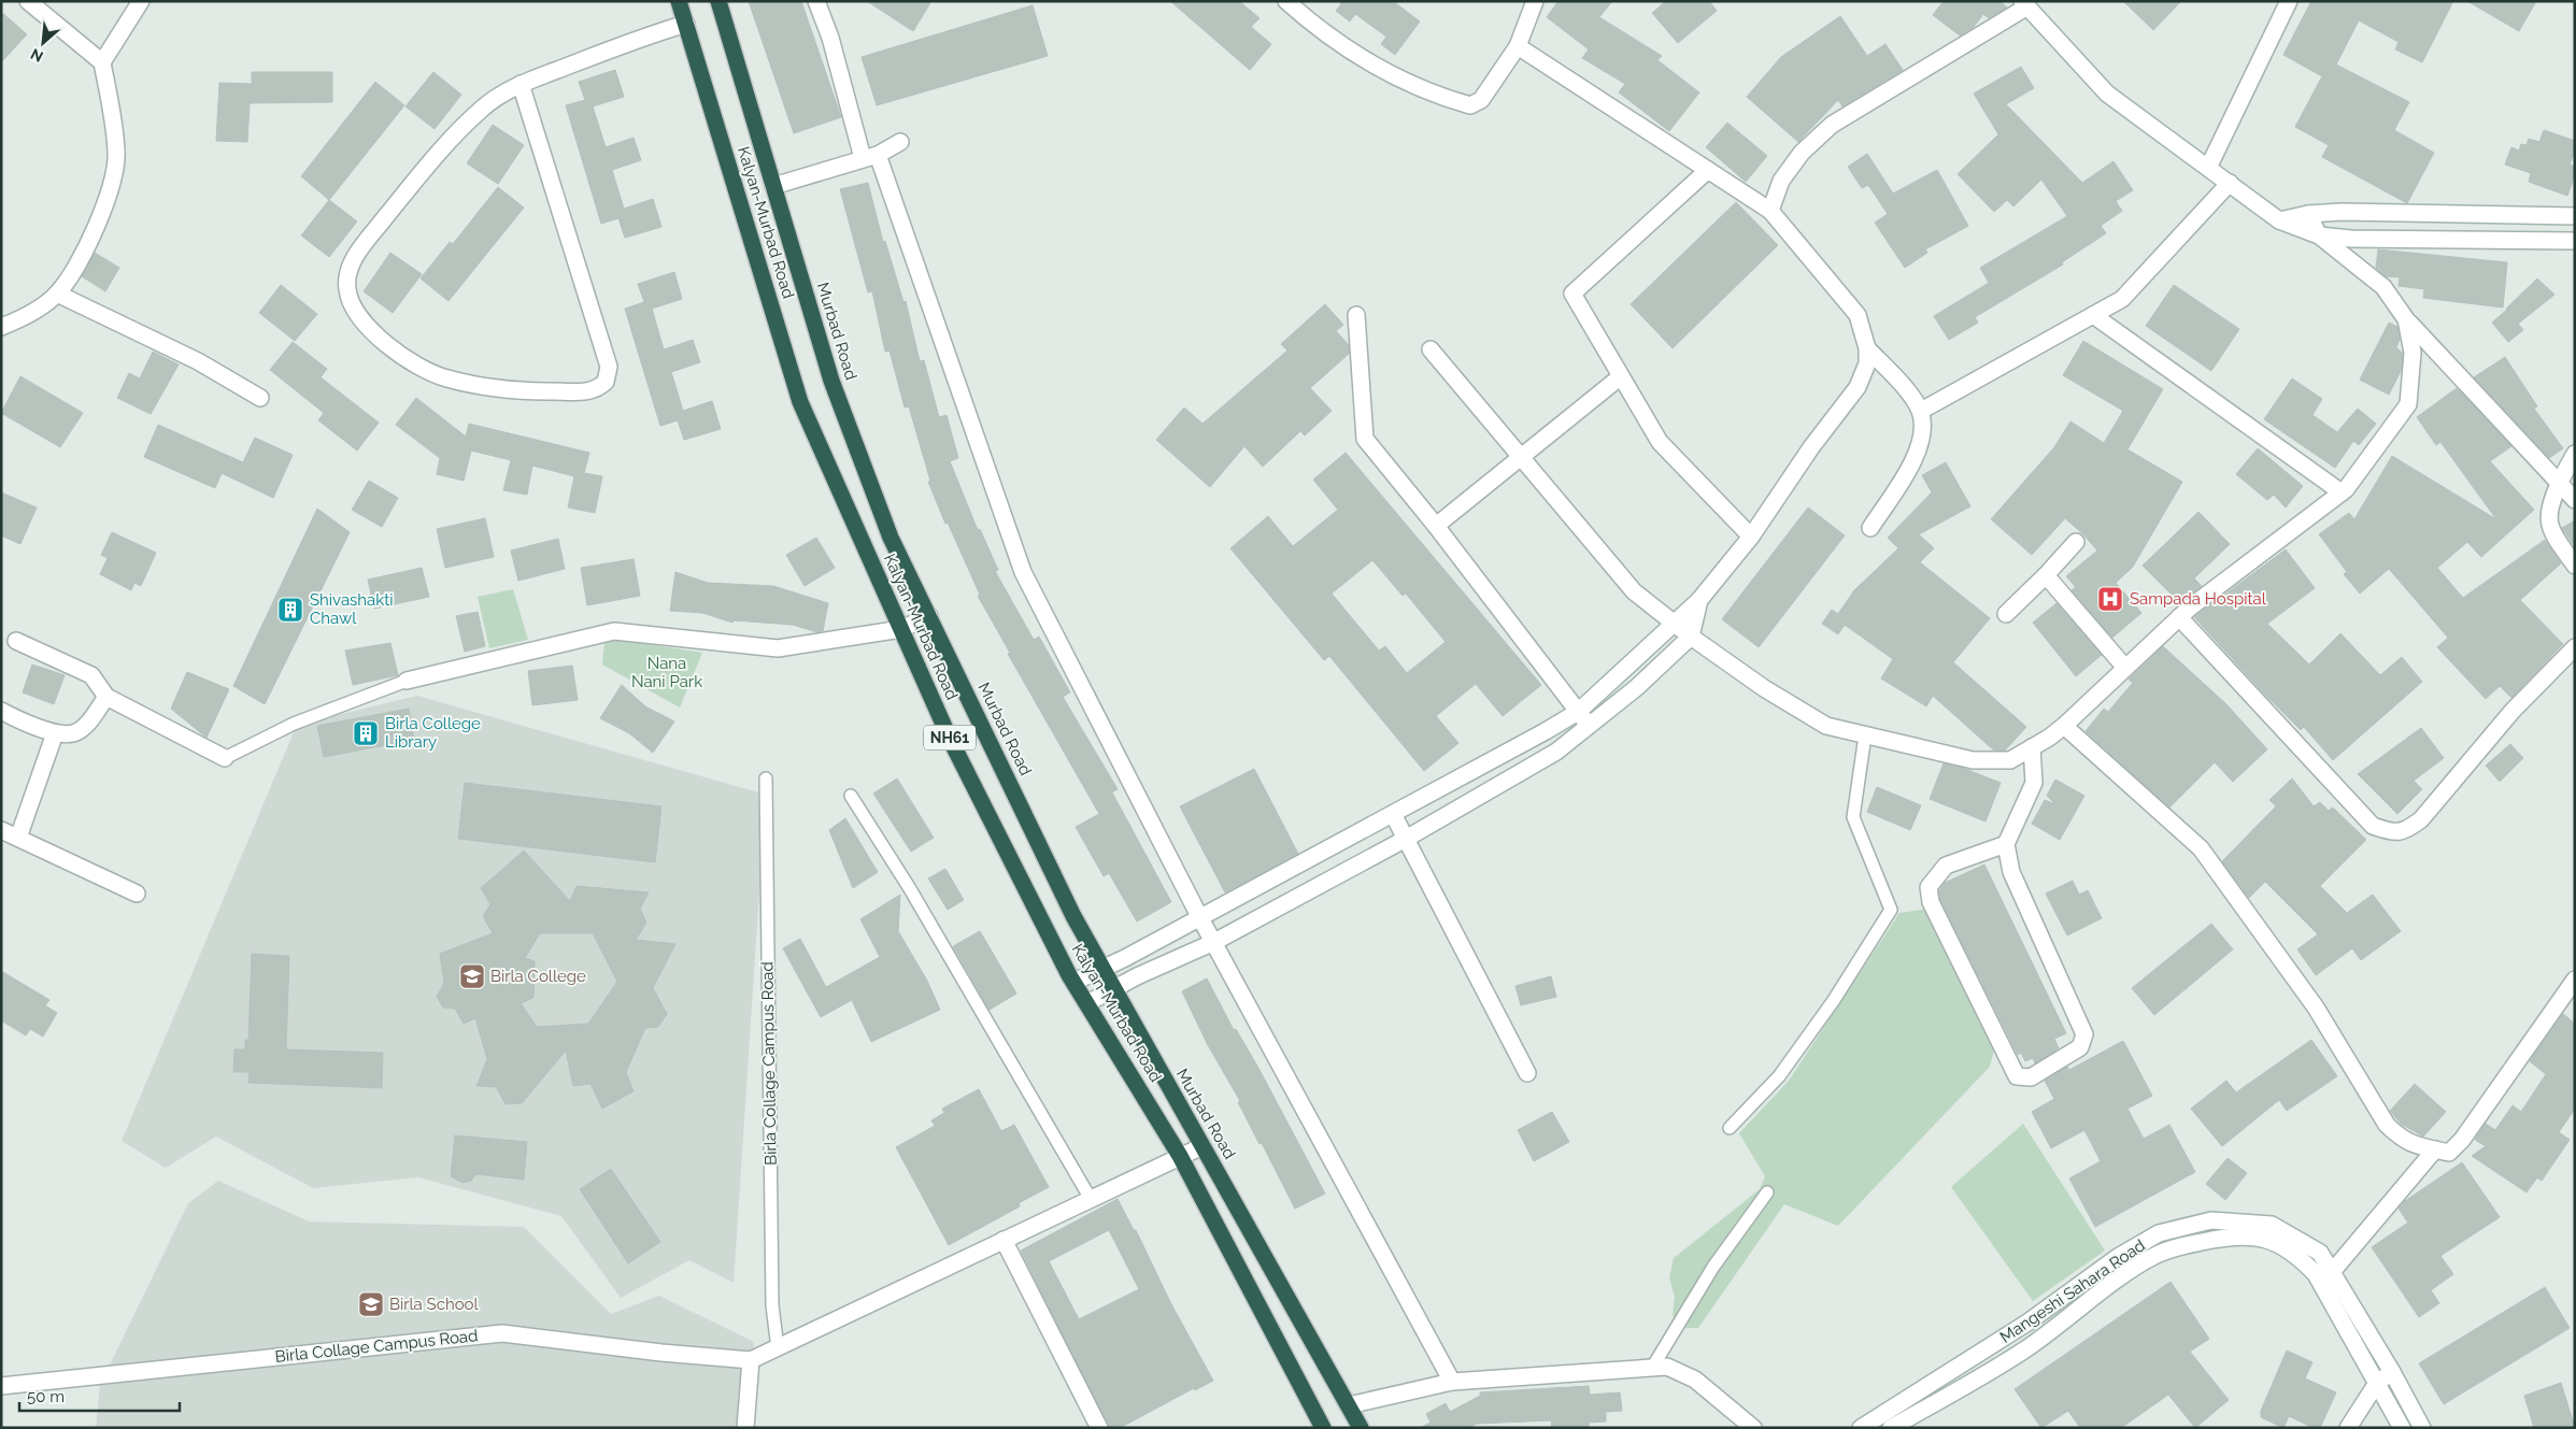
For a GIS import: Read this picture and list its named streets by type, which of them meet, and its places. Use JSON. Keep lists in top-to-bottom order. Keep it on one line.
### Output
{"streets":{"highway":["Kalyan-Murbad Road","Murbad Road","NH61"],"street":["Birla Collage Campus Road","Mangeshi Sahara Road"]},"crossings":[["Kalyan-Murbad Road","Birla Collage Campus Road"],["Murbad Road","Birla Collage Campus Road"]],"parks":["Nana Nani Park"],"places":{"hospital":["Sampada Hospital"],"building":["Shivashakti Chawl","Birla College Library"],"school or university":["Birla College","Birla School"]},"scale_bar":"50 m","north":"bottom left"}
